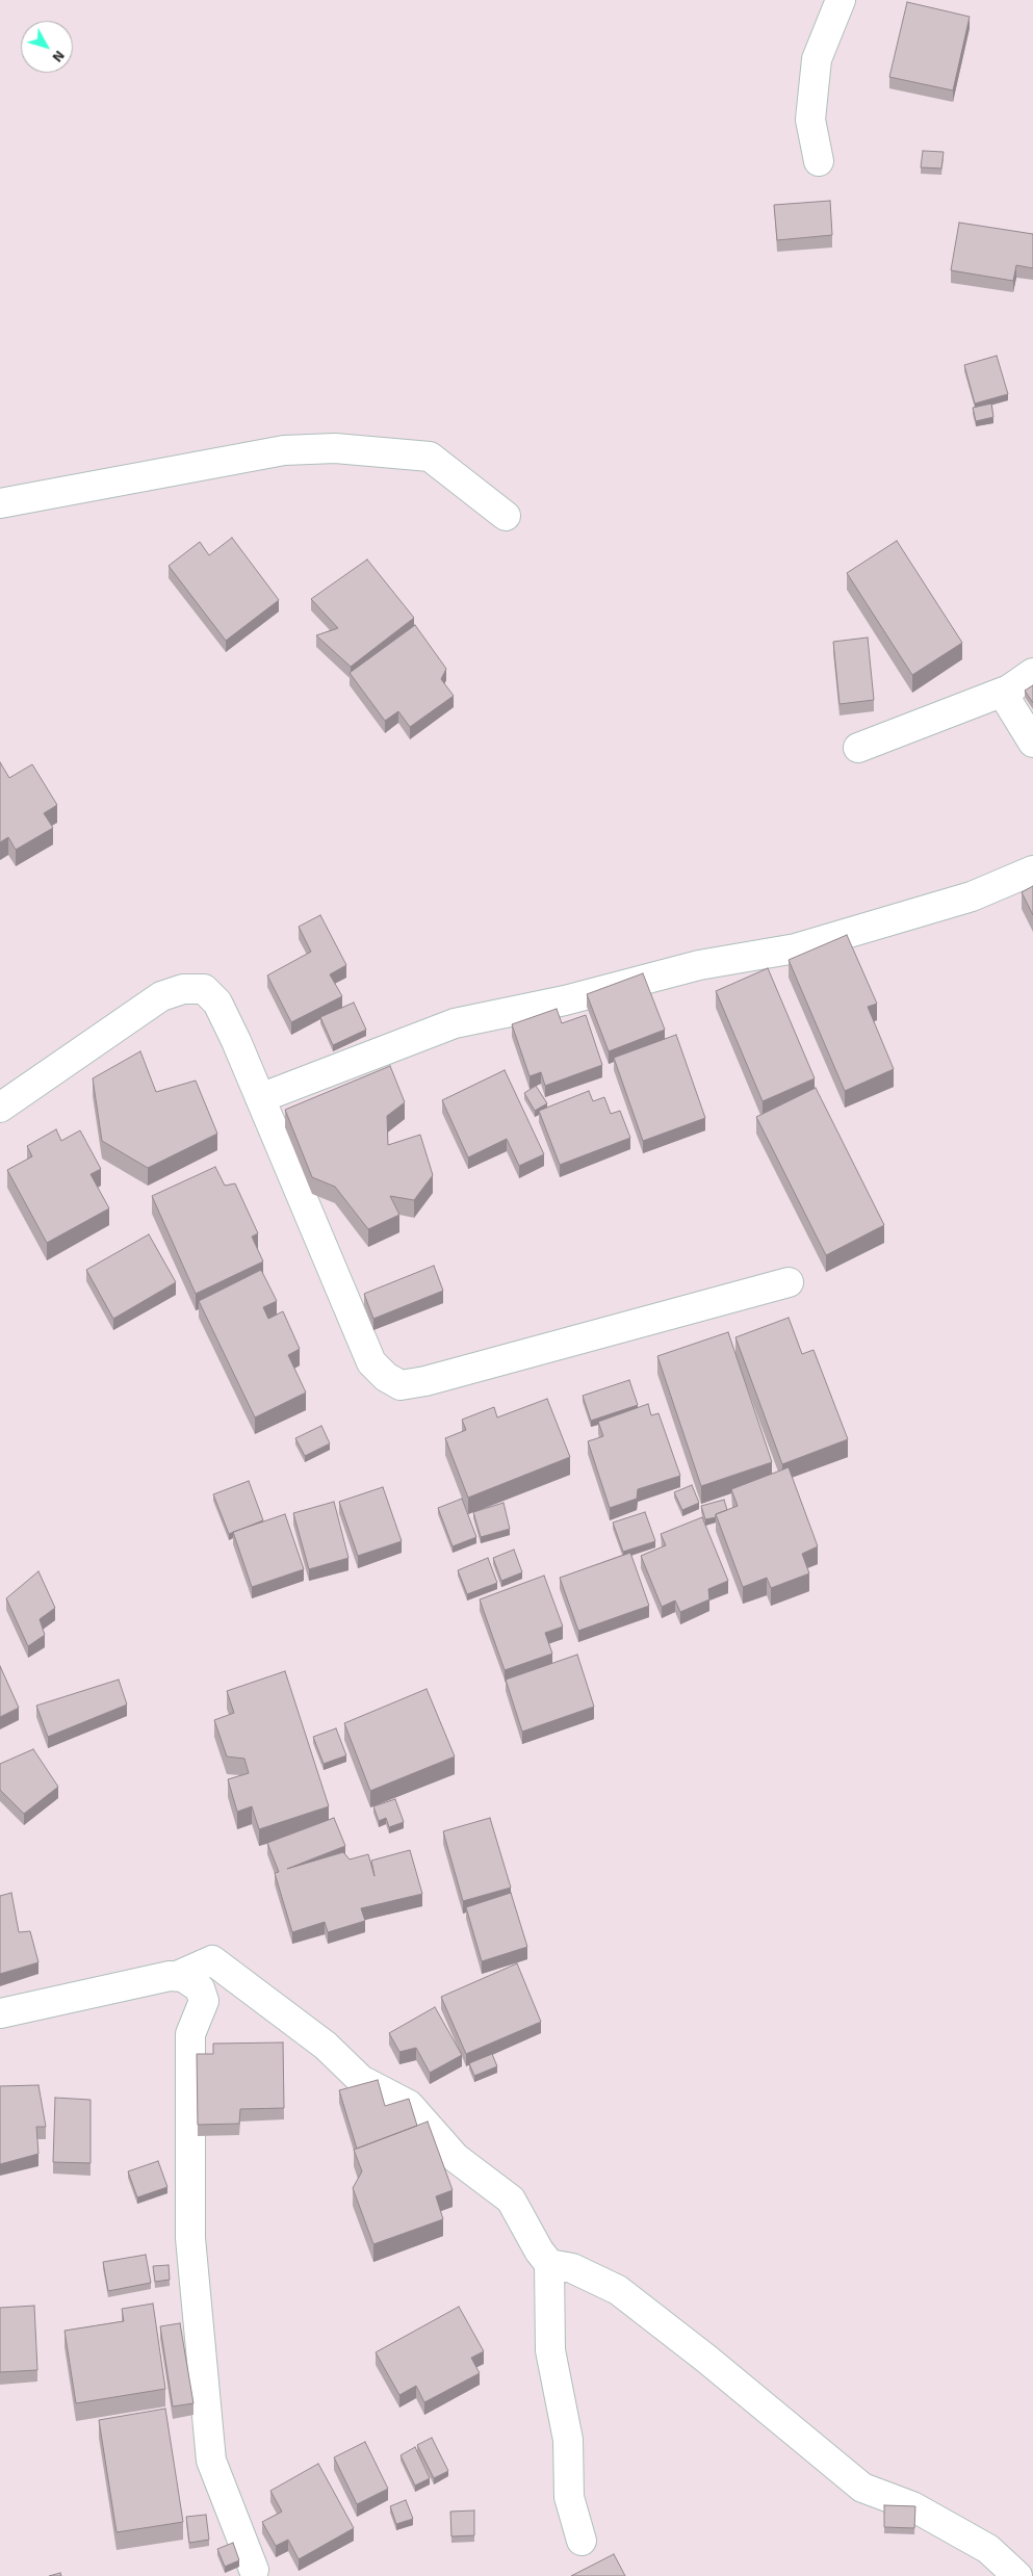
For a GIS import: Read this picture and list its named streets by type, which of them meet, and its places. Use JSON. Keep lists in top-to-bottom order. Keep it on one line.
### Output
{"north":"bottom right"}
